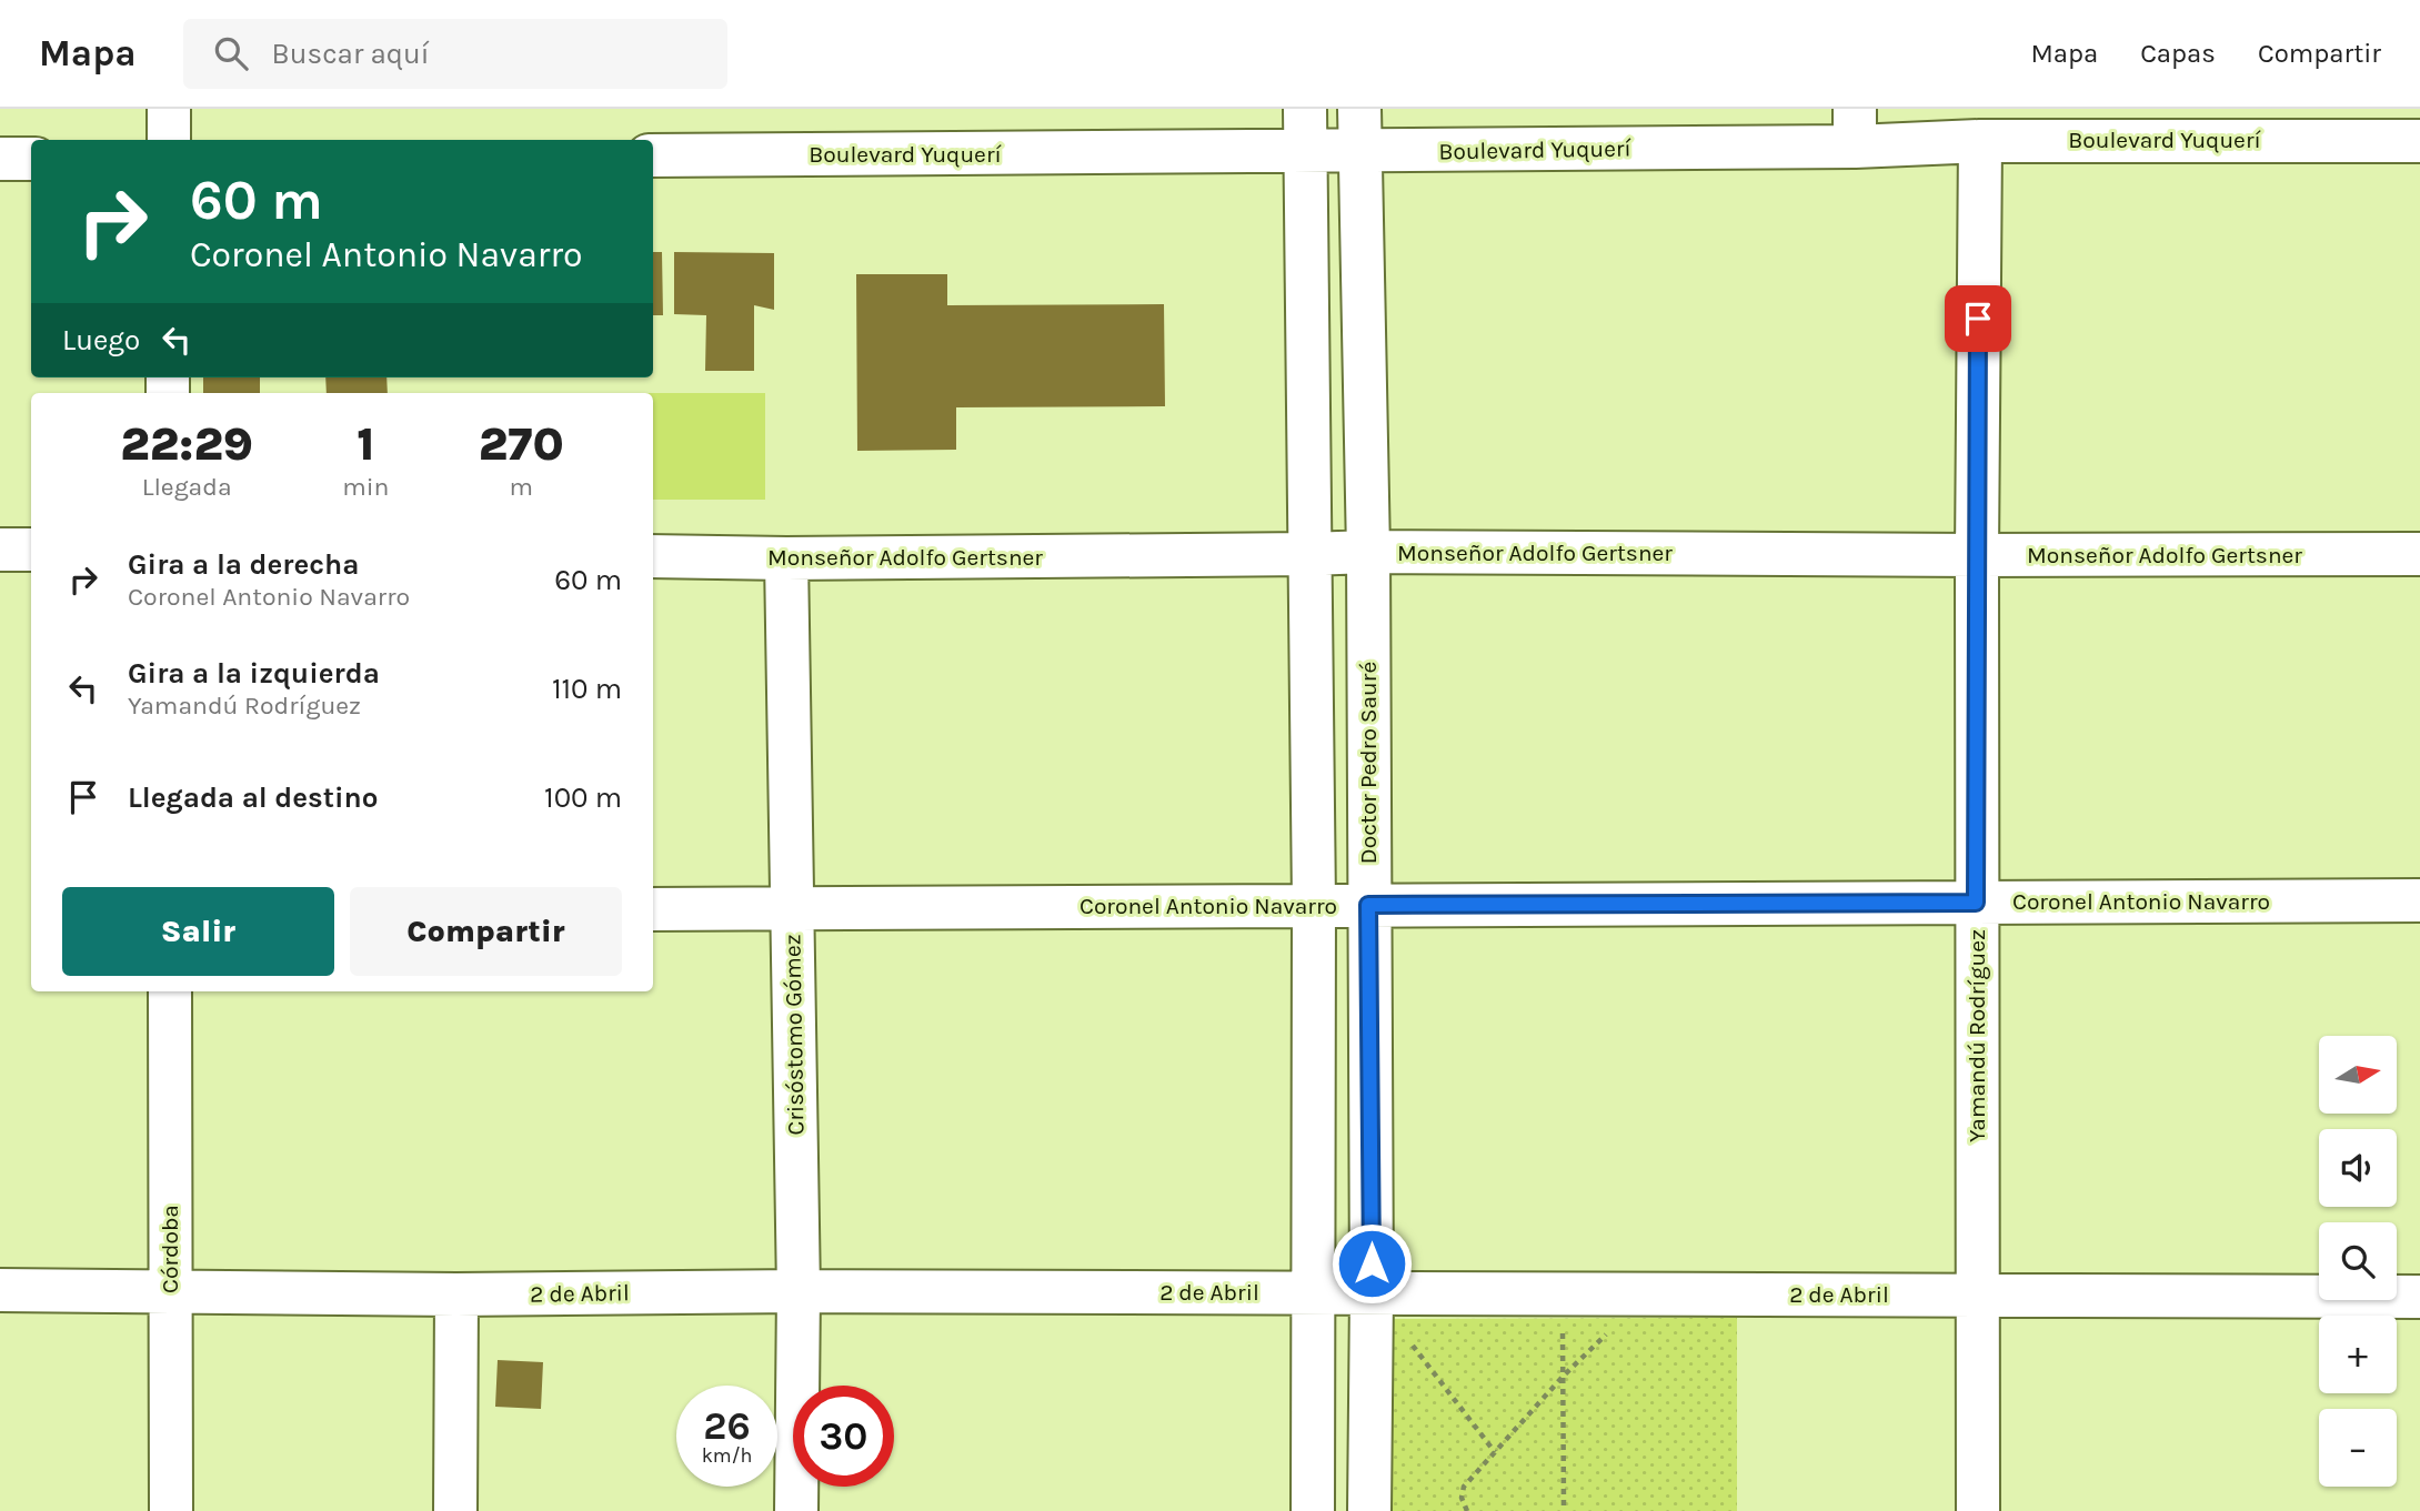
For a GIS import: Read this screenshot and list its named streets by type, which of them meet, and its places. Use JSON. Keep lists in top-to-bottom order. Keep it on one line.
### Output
{"streets":{"street":["Boulevard Yuquerí","Monseñor Adolfo Gertsner","Doctor Pedro Sauré","Coronel Antonio Navarro","Crisóstomo Gómez","Yamandú Rodríguez","Córdoba","2 de Abril"]},"crossings":[["Boulevard Yuquerí","Doctor Pedro Sauré"],["Boulevard Yuquerí","Yamandú Rodríguez"],["Monseñor Adolfo Gertsner","Doctor Pedro Sauré"],["Monseñor Adolfo Gertsner","Crisóstomo Gómez"],["Monseñor Adolfo Gertsner","Yamandú Rodríguez"],["Doctor Pedro Sauré","Coronel Antonio Navarro"],["Doctor Pedro Sauré","2 de Abril"],["Coronel Antonio Navarro","Crisóstomo Gómez"],["Coronel Antonio Navarro","Yamandú Rodríguez"],["Crisóstomo Gómez","2 de Abril"],["Yamandú Rodríguez","2 de Abril"],["Córdoba","2 de Abril"]],"north":"right","page":{"header":"Mapa","search":"Buscar aquí","nav":["Mapa","Capas","Compartir"],"turn":["60 m","Coronel Antonio Navarro"],"then":"Luego","eta":["22:29","Llegada","1","min","270","m"],"list":[{"name":"Gira a la derecha","note":"Coronel Antonio Navarro","value":"60 m"},{"name":"Gira a la izquierda","note":"Yamandú Rodríguez","value":"110 m"},{"name":"Llegada al destino","value":"100 m"}],"buttons":["Salir","Compartir"],"map_buttons":["+","−"],"speed":"26 km/h","limit":"30"}}
